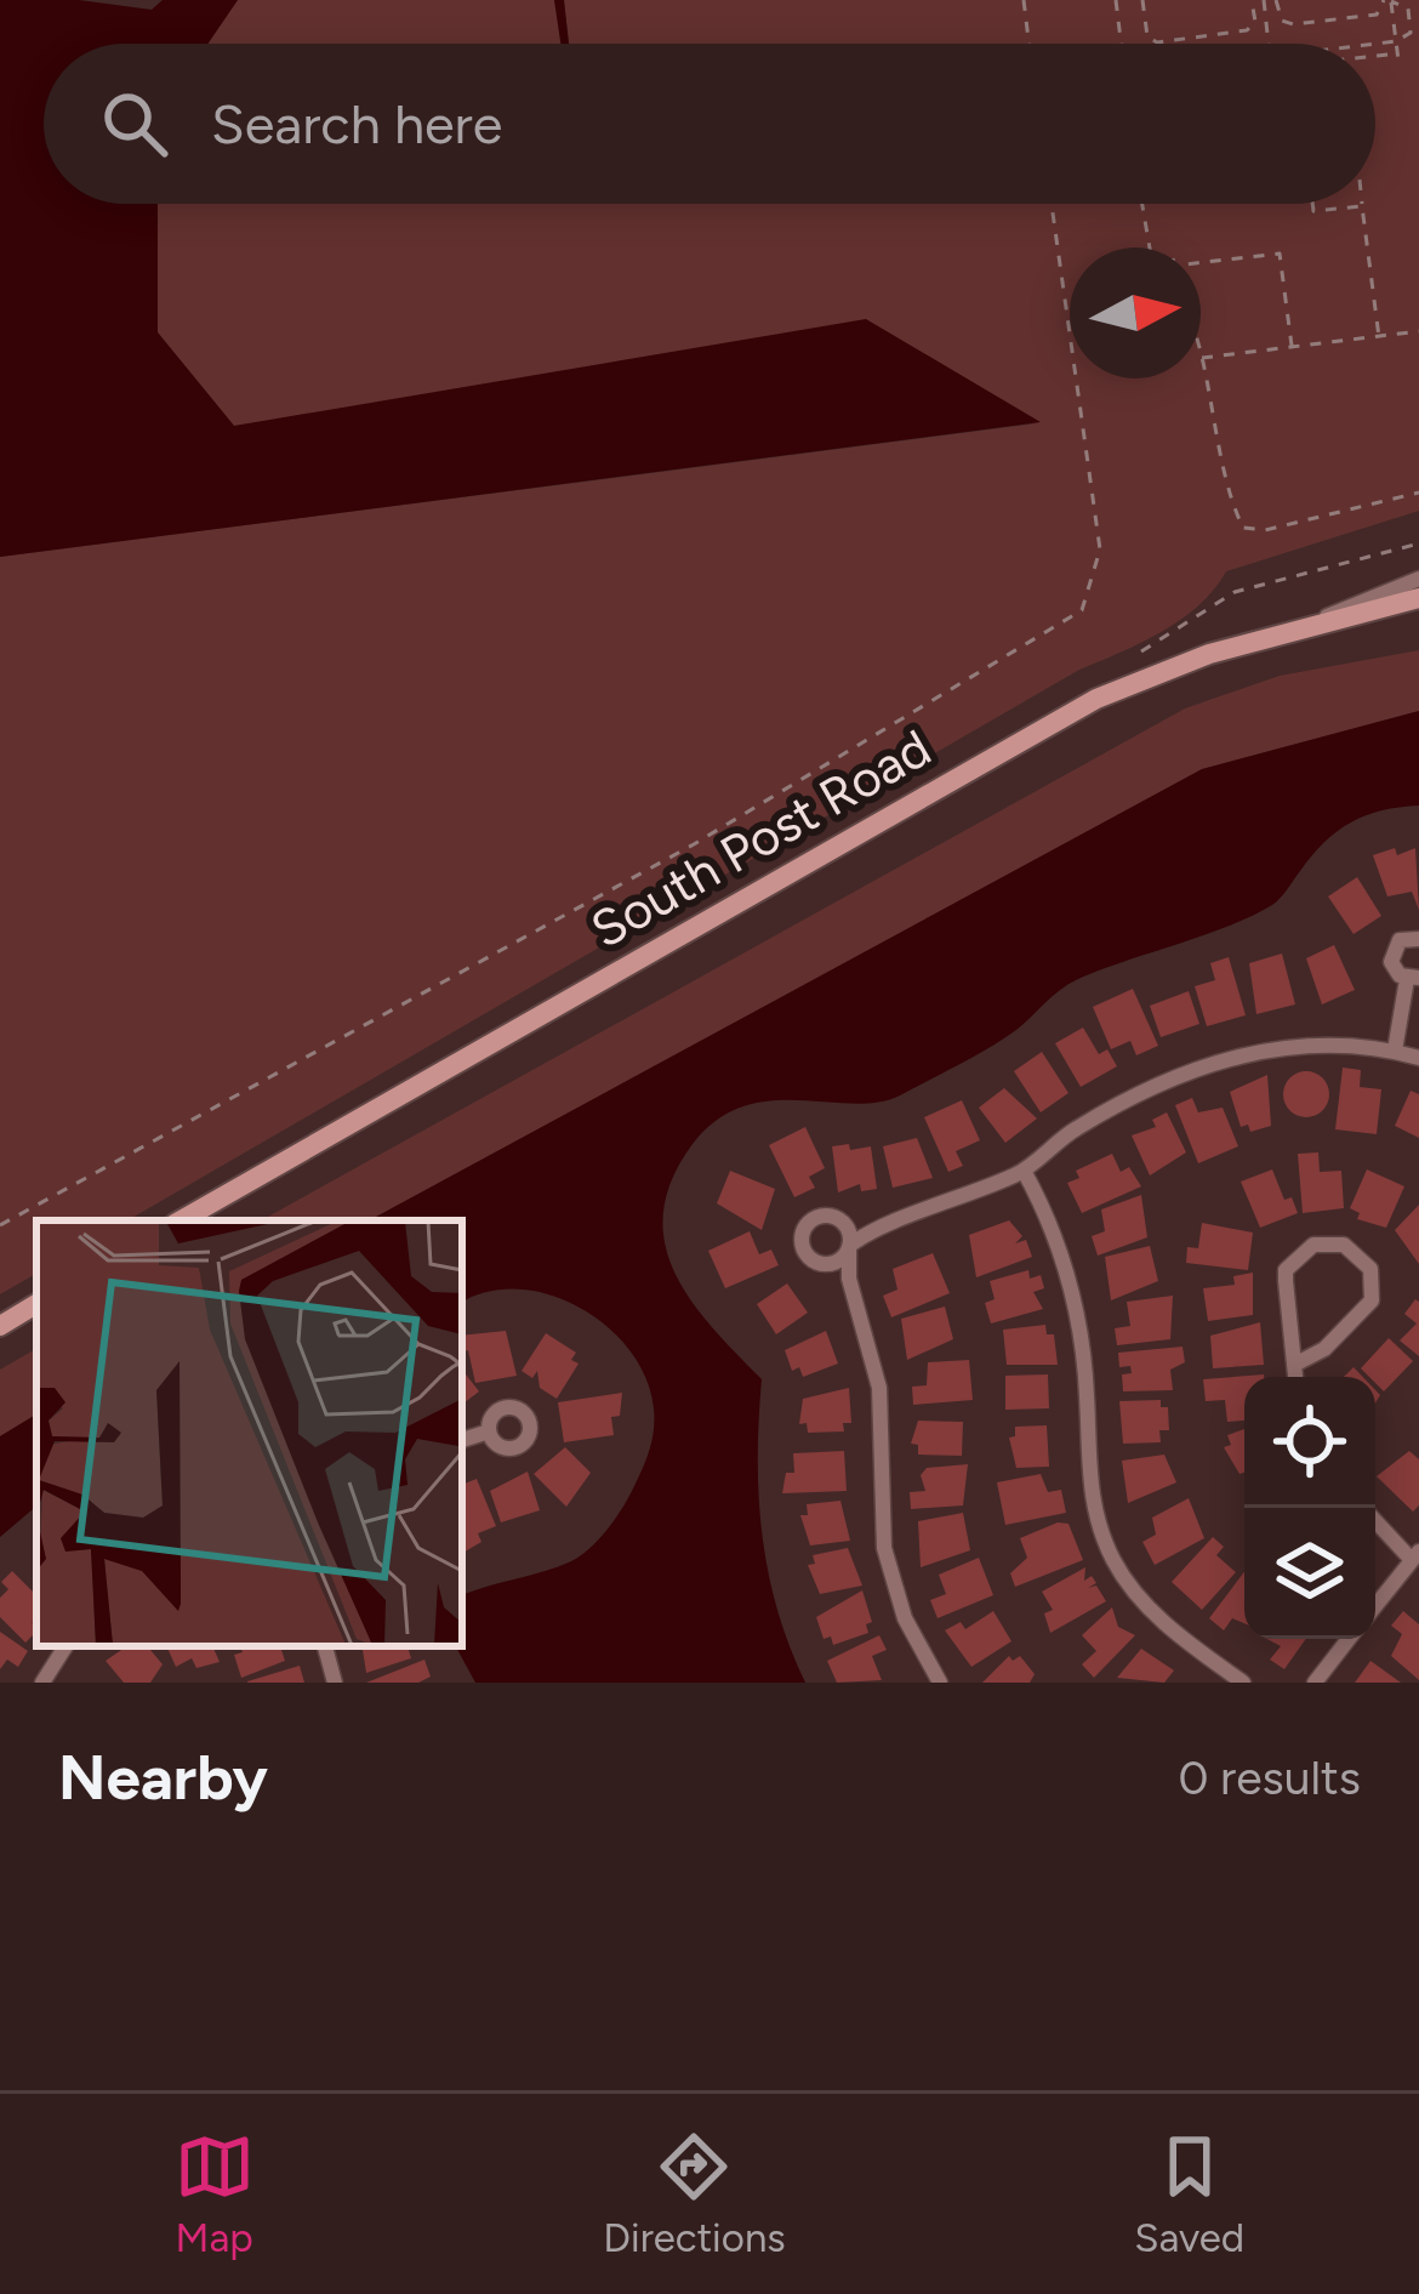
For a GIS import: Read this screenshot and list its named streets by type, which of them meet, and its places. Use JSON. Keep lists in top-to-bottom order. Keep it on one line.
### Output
{"streets":{"street":["South Post Road"]},"north":"right","page":{"search":"Search here","heading":["Nearby","0 results"],"nav":["Map","Directions","Saved"]}}
